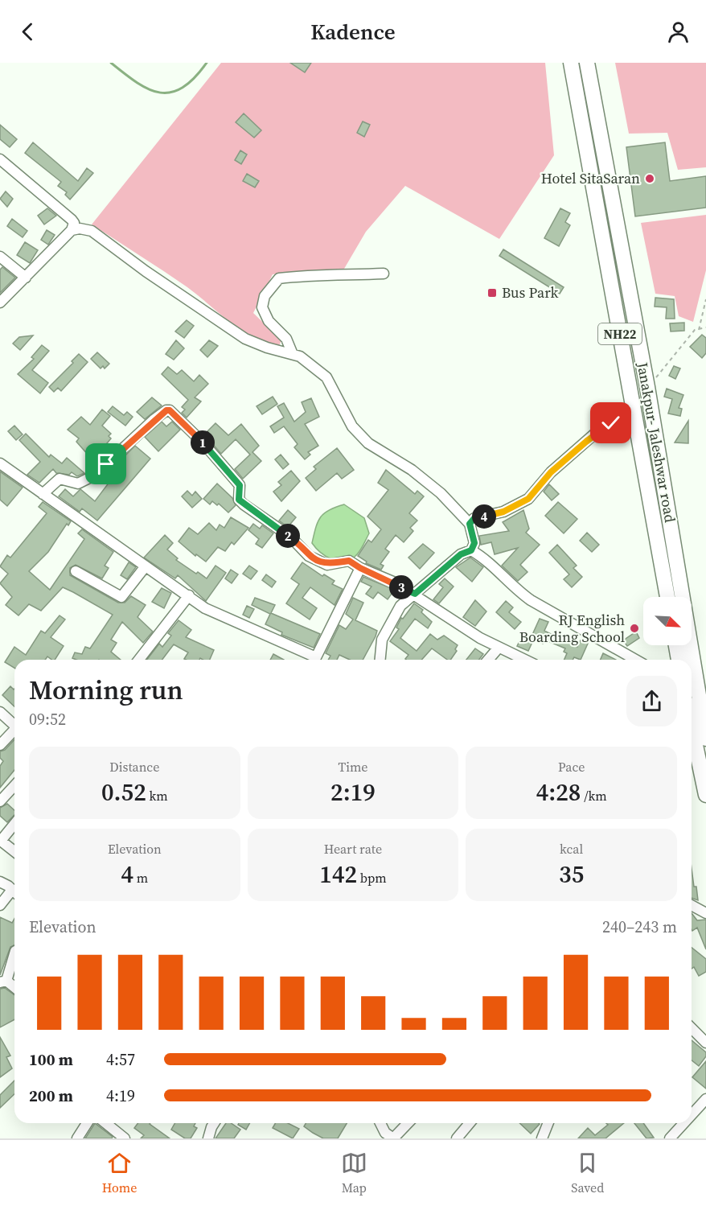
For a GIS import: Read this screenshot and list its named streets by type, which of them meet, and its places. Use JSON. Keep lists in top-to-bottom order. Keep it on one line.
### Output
{"streets":{"highway":["NH22","Janakpur- Jaleshwar road"]},"places":{"other":["Hotel SitaSaran","RJ English Boarding School"],"transit":["Bus Park"]},"north":"bottom right","page":{"header":"Kadence","pins":["1","4","2","3"],"heading":["Morning run","09:52"],"stats":[["Distance","0.52 km"],["Time","2:19"],["Pace","4:28 /km"],["Elevation","4 m"],["Heart rate","142 bpm"],["kcal","35"]],"chart":["Elevation","240–243 m"],"list":[{"name":"100 m","note":"4:57"},{"name":"200 m","note":"4:19"}],"tabs":["Home","Map","Saved"]}}
